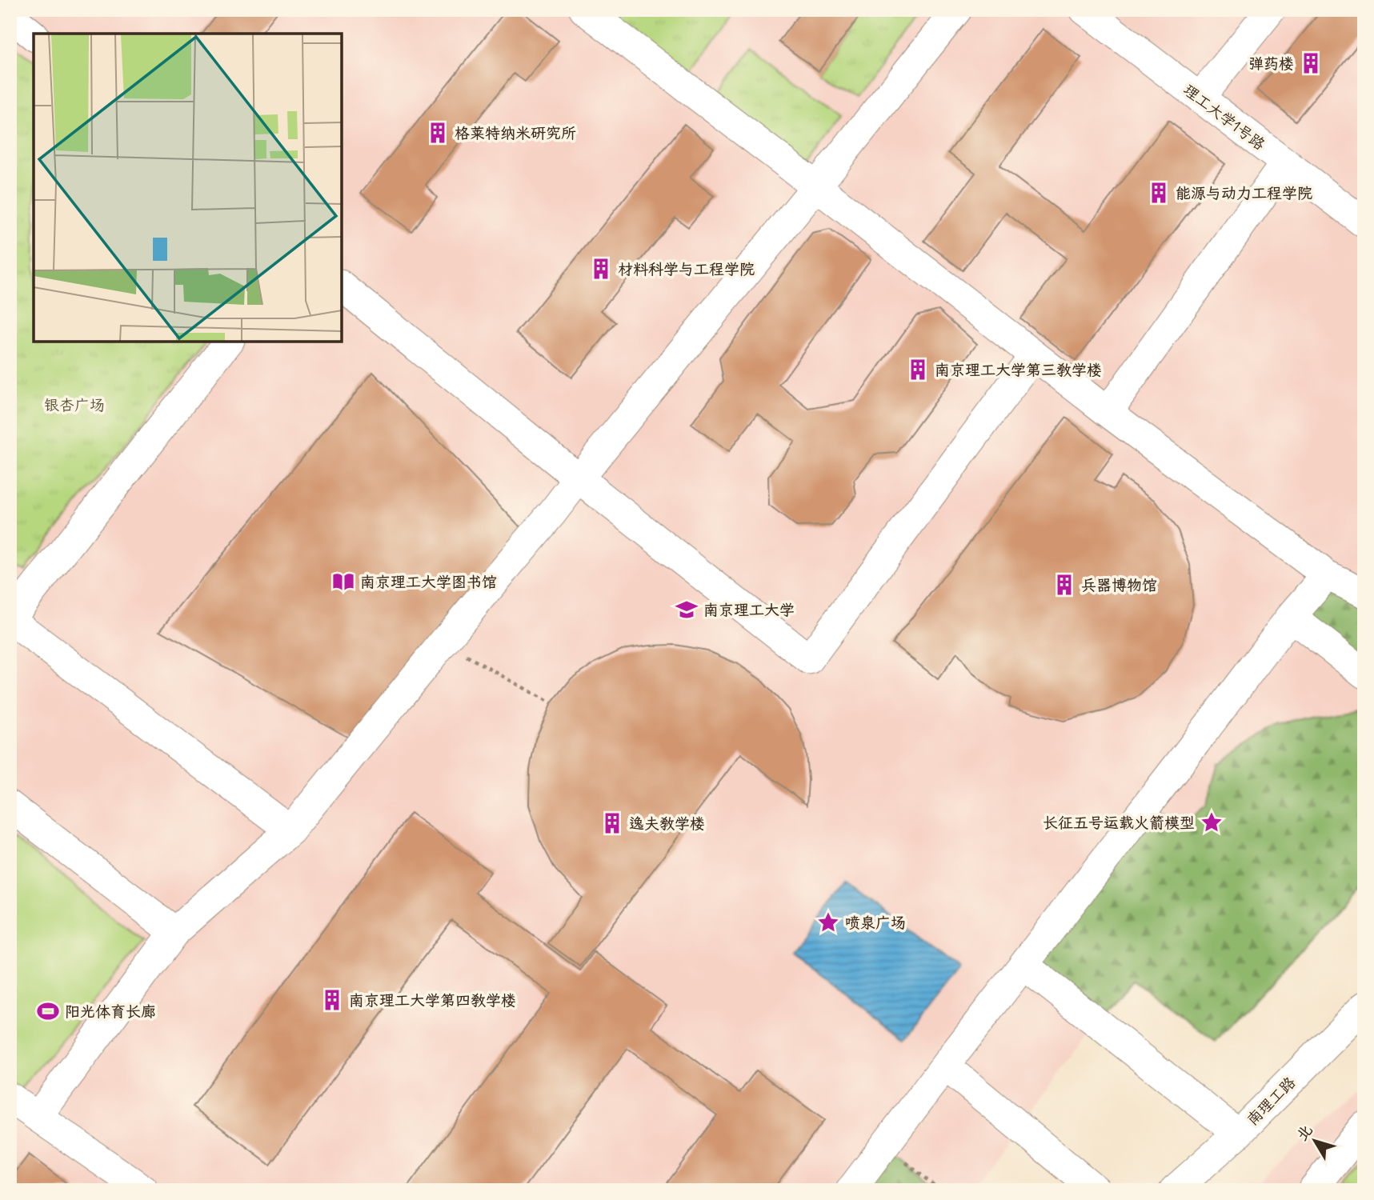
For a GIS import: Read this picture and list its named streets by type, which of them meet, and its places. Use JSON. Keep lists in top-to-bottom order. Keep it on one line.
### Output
{"streets":{"street":["理工大学1号路","南理工路"]},"parks":["银杏广场"],"places":{"building":["弹药楼","格莱特纳米研究所","能源与动力工程学院","材料科学与工程学院","南京理工大学第三教学楼","兵器博物馆","逸夫教学楼","南京理工大学第四教学楼"],"library":["南京理工大学图书馆"],"school or university":["南京理工大学"],"place":["长征五号运载火箭模型","喷泉广场"],"sports":["阳光体育长廊"]},"north":"top left"}
